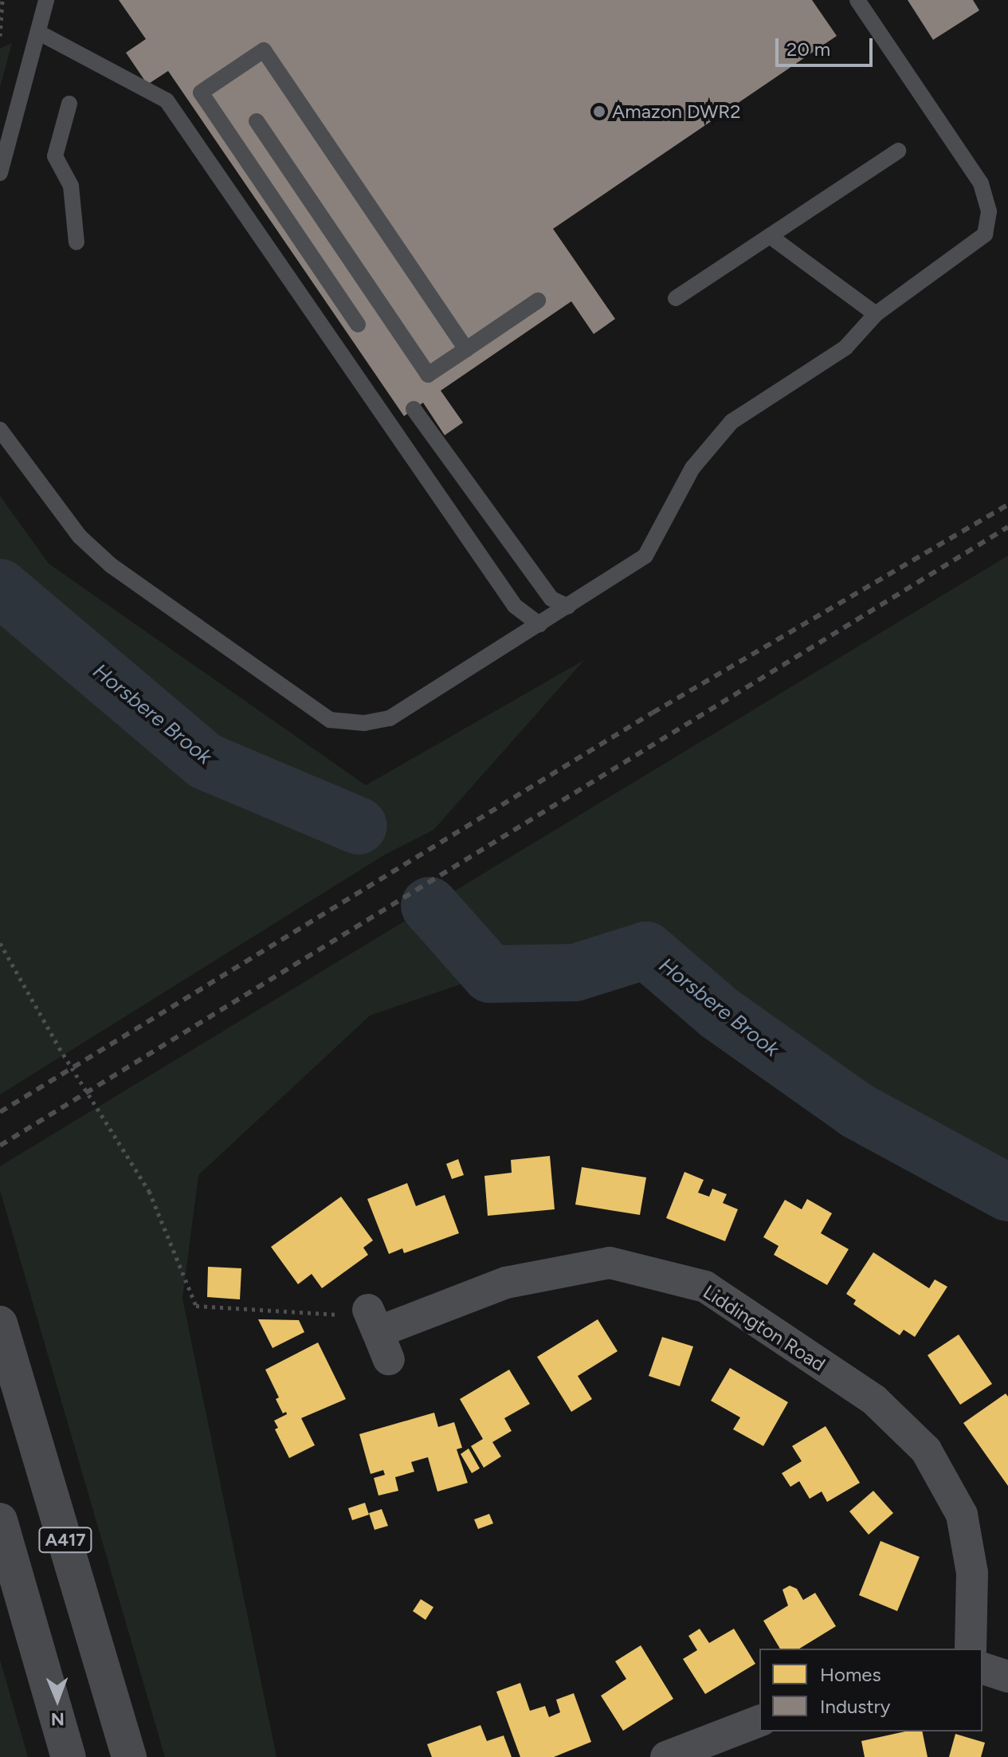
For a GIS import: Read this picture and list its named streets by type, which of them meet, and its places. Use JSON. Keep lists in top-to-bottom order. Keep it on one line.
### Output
{"streets":{"highway":["A417"],"street":["Liddington Road"]},"water":["Horsbere Brook"],"places":["Amazon DWR2"],"legend":["Homes","Industry"],"scale_bar":"20 m","north":"bottom"}
